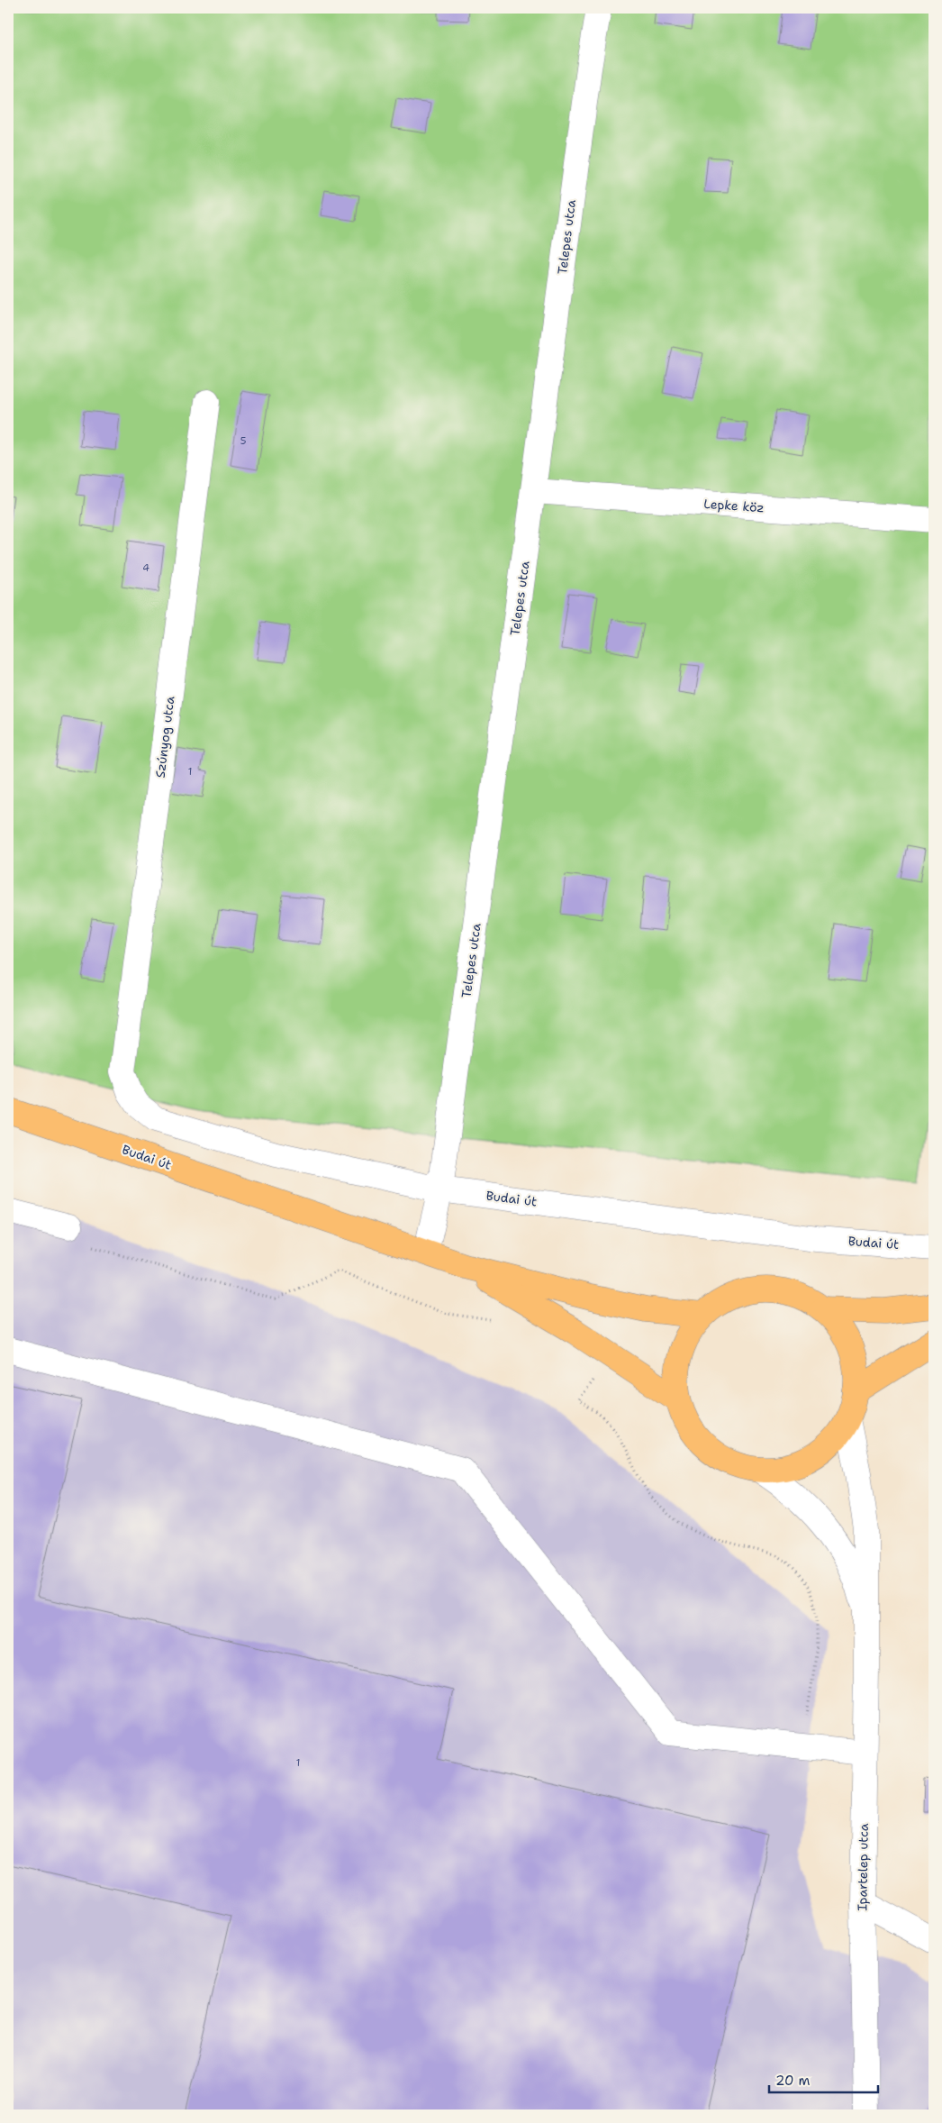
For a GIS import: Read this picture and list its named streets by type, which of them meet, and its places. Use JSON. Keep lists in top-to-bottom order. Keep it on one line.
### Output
{"streets":{"main road":["Budai út"],"street":["Telepes utca","Lepke köz","Szúnyog utca","Ipartelep utca"]},"crossings":[["Telepes utca","Lepke köz"],["Telepes utca","Budai út"],["Szúnyog utca","Budai út"]],"house_numbers":["5","4","1","1"],"scale_bar":"20 m"}
